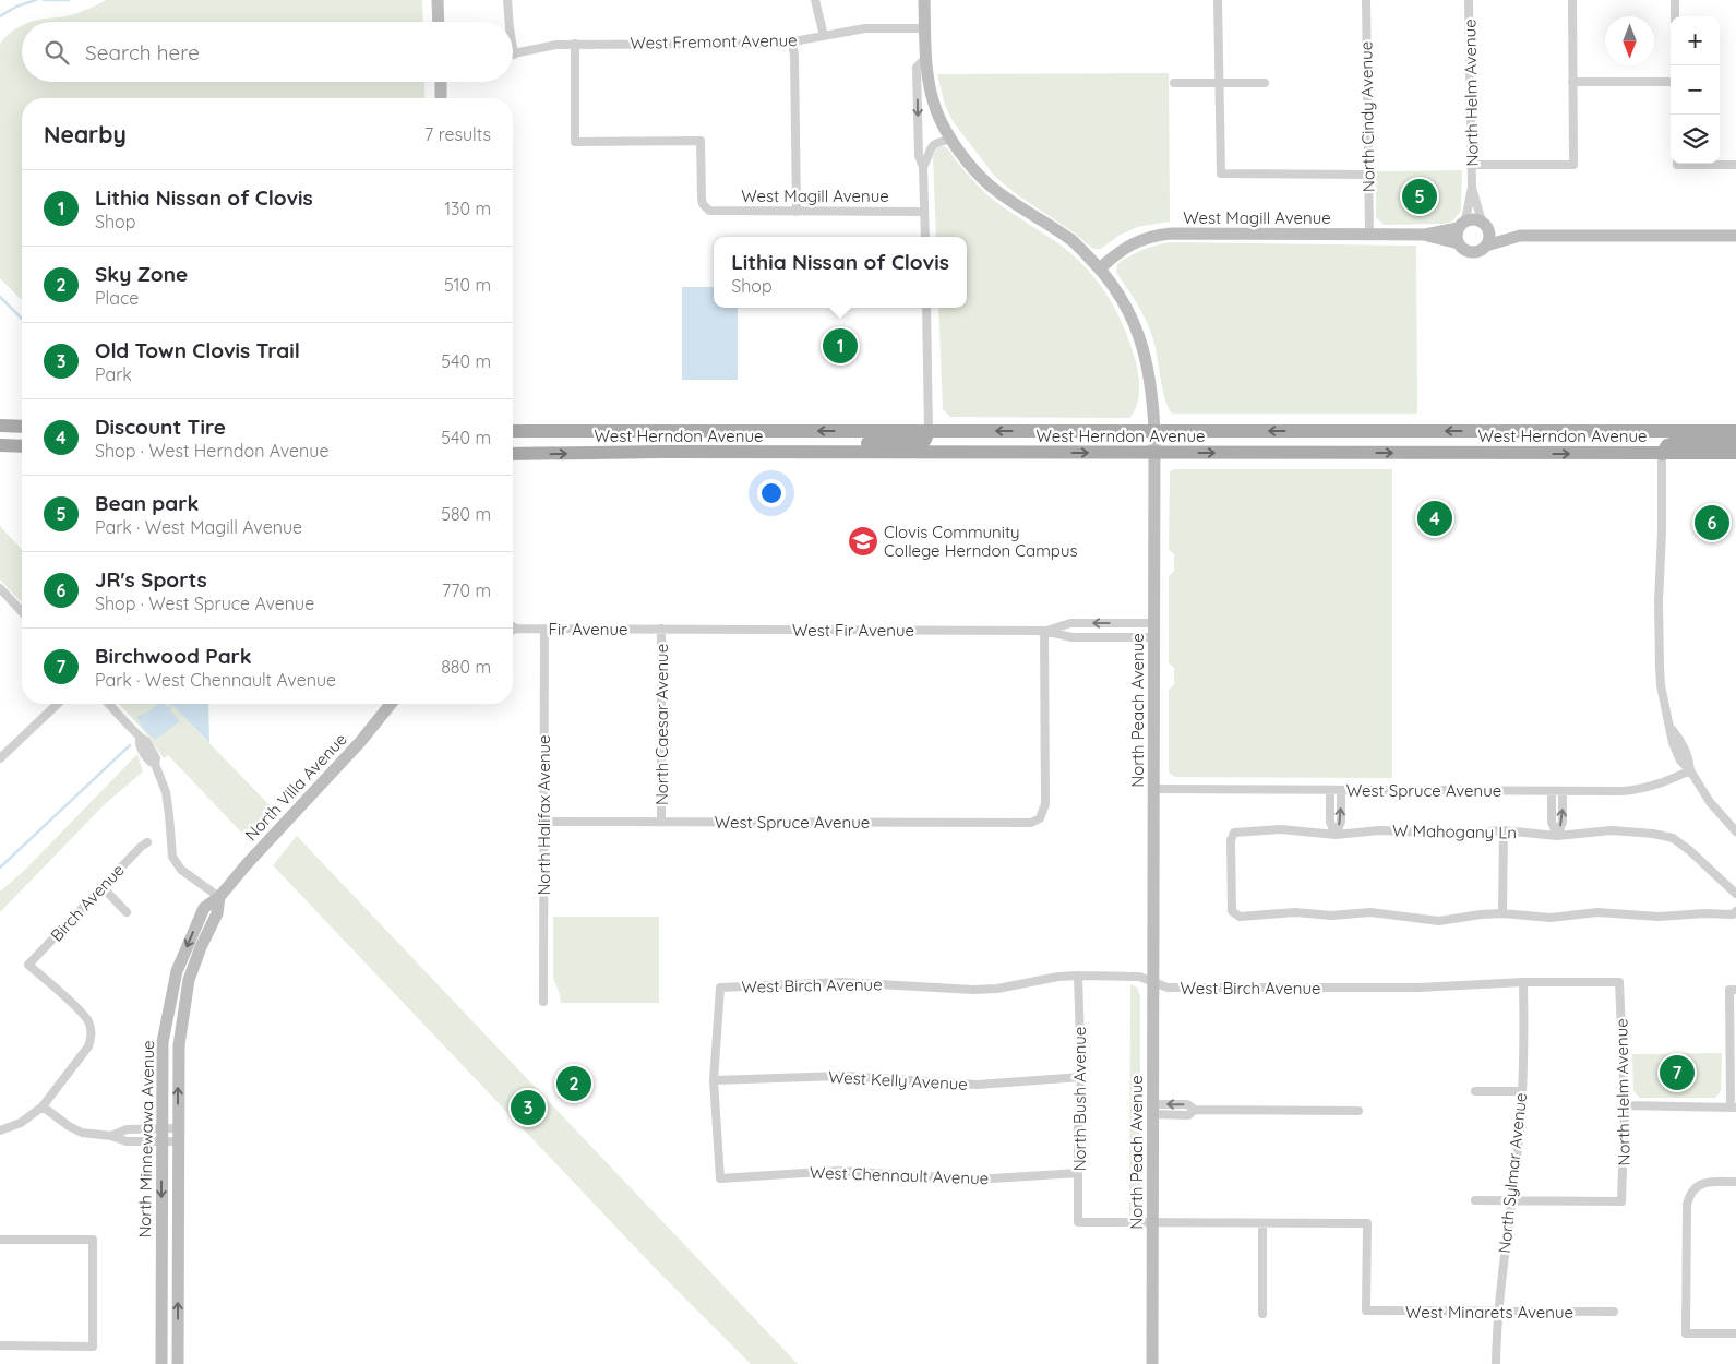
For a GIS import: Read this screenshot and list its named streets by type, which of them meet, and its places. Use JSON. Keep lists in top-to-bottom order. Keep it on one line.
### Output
{"streets":{"main road":["West Herndon Avenue"],"street":["West Fremont Avenue","North Helm Avenue","North Cindy Avenue","West Magill Avenue","Fir Avenue","West Fir Avenue","North Peach Avenue","North Caesar Avenue","North Villa Avenue","West Spruce Avenue","North Halifax Avenue","W Mahogany Ln","Birch Avenue","West Birch Avenue","West Kelly Avenue","North Bush Avenue","North Minnewawa Avenue","North Sylmar Avenue","West Chennault Avenue","West Minarets Avenue"]},"crossings":[["West Fremont Avenue","West Magill Avenue"],["West Fremont Avenue","North Peach Avenue"],["North Helm Avenue","West Magill Avenue"],["North Helm Avenue","West Birch Avenue"],["North Helm Avenue","North Sylmar Avenue"],["North Cindy Avenue","West Magill Avenue"],["West Magill Avenue","North Peach Avenue"],["West Herndon Avenue","North Peach Avenue"],["Fir Avenue","West Fir Avenue"],["Fir Avenue","North Caesar Avenue"],["Fir Avenue","North Halifax Avenue"],["West Fir Avenue","North Peach Avenue"],["West Fir Avenue","North Caesar Avenue"],["West Fir Avenue","West Spruce Avenue"],["North Peach Avenue","West Spruce Avenue"],["North Peach Avenue","West Birch Avenue"],["North Peach Avenue","North Bush Avenue"],["North Caesar Avenue","West Spruce Avenue"],["North Villa Avenue","North Minnewawa Avenue"],["West Spruce Avenue","North Halifax Avenue"],["West Birch Avenue","West Kelly Avenue"],["West Birch Avenue","North Bush Avenue"],["West Birch Avenue","North Sylmar Avenue"],["West Birch Avenue","West Chennault Avenue"],["West Kelly Avenue","North Bush Avenue"],["West Kelly Avenue","West Chennault Avenue"],["North Bush Avenue","West Chennault Avenue"],["North Sylmar Avenue","West Minarets Avenue"]],"places":{"school or university":["Clovis Community College Herndon Campus"]},"north":"bottom","page":{"map_buttons":["+","−"],"search":"Search here","heading":["Nearby","7 results"],"list":[{"mark":"1","name":"Lithia Nissan of Clovis","note":"Shop","value":"130 m"},{"mark":"2","name":"Sky Zone","note":"Place","value":"510 m"},{"mark":"3","name":"Old Town Clovis Trail","note":"Park","value":"540 m"},{"mark":"4","name":"Discount Tire","note":"Shop · West Herndon Avenue","value":"540 m"},{"mark":"5","name":"Bean park","note":"Park · West Magill Avenue","value":"580 m"},{"mark":"6","name":"JR's Sports","note":"Shop · West Spruce Avenue","value":"770 m"},{"mark":"7","name":"Birchwood Park","note":"Park · West Chennault Avenue","value":"880 m"}],"pins":["5","1","4","6","7","2","3"],"popup":["Lithia Nissan of Clovis","Shop"]}}
